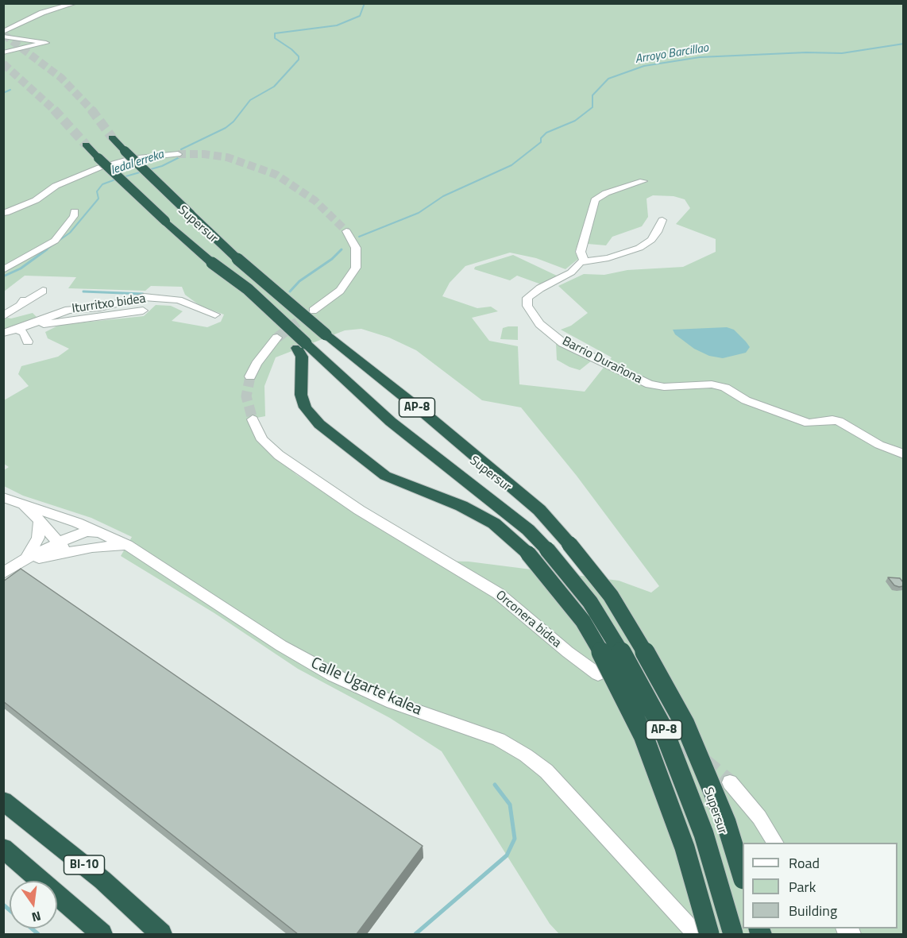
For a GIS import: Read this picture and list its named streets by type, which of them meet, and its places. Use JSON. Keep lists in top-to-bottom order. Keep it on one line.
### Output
{"streets":{"highway":["Supersur","AP-8","BI-10"],"street":["Iturritxo bidea","Barrio Durañona","Orconera bidea","Calle Ugarte kalea"]},"crossings":[["Supersur","AP-8"]],"water":["Arroyo Barcillao","Iedal erreka"],"legend":["Road","Park","Building"],"north":"bottom"}
